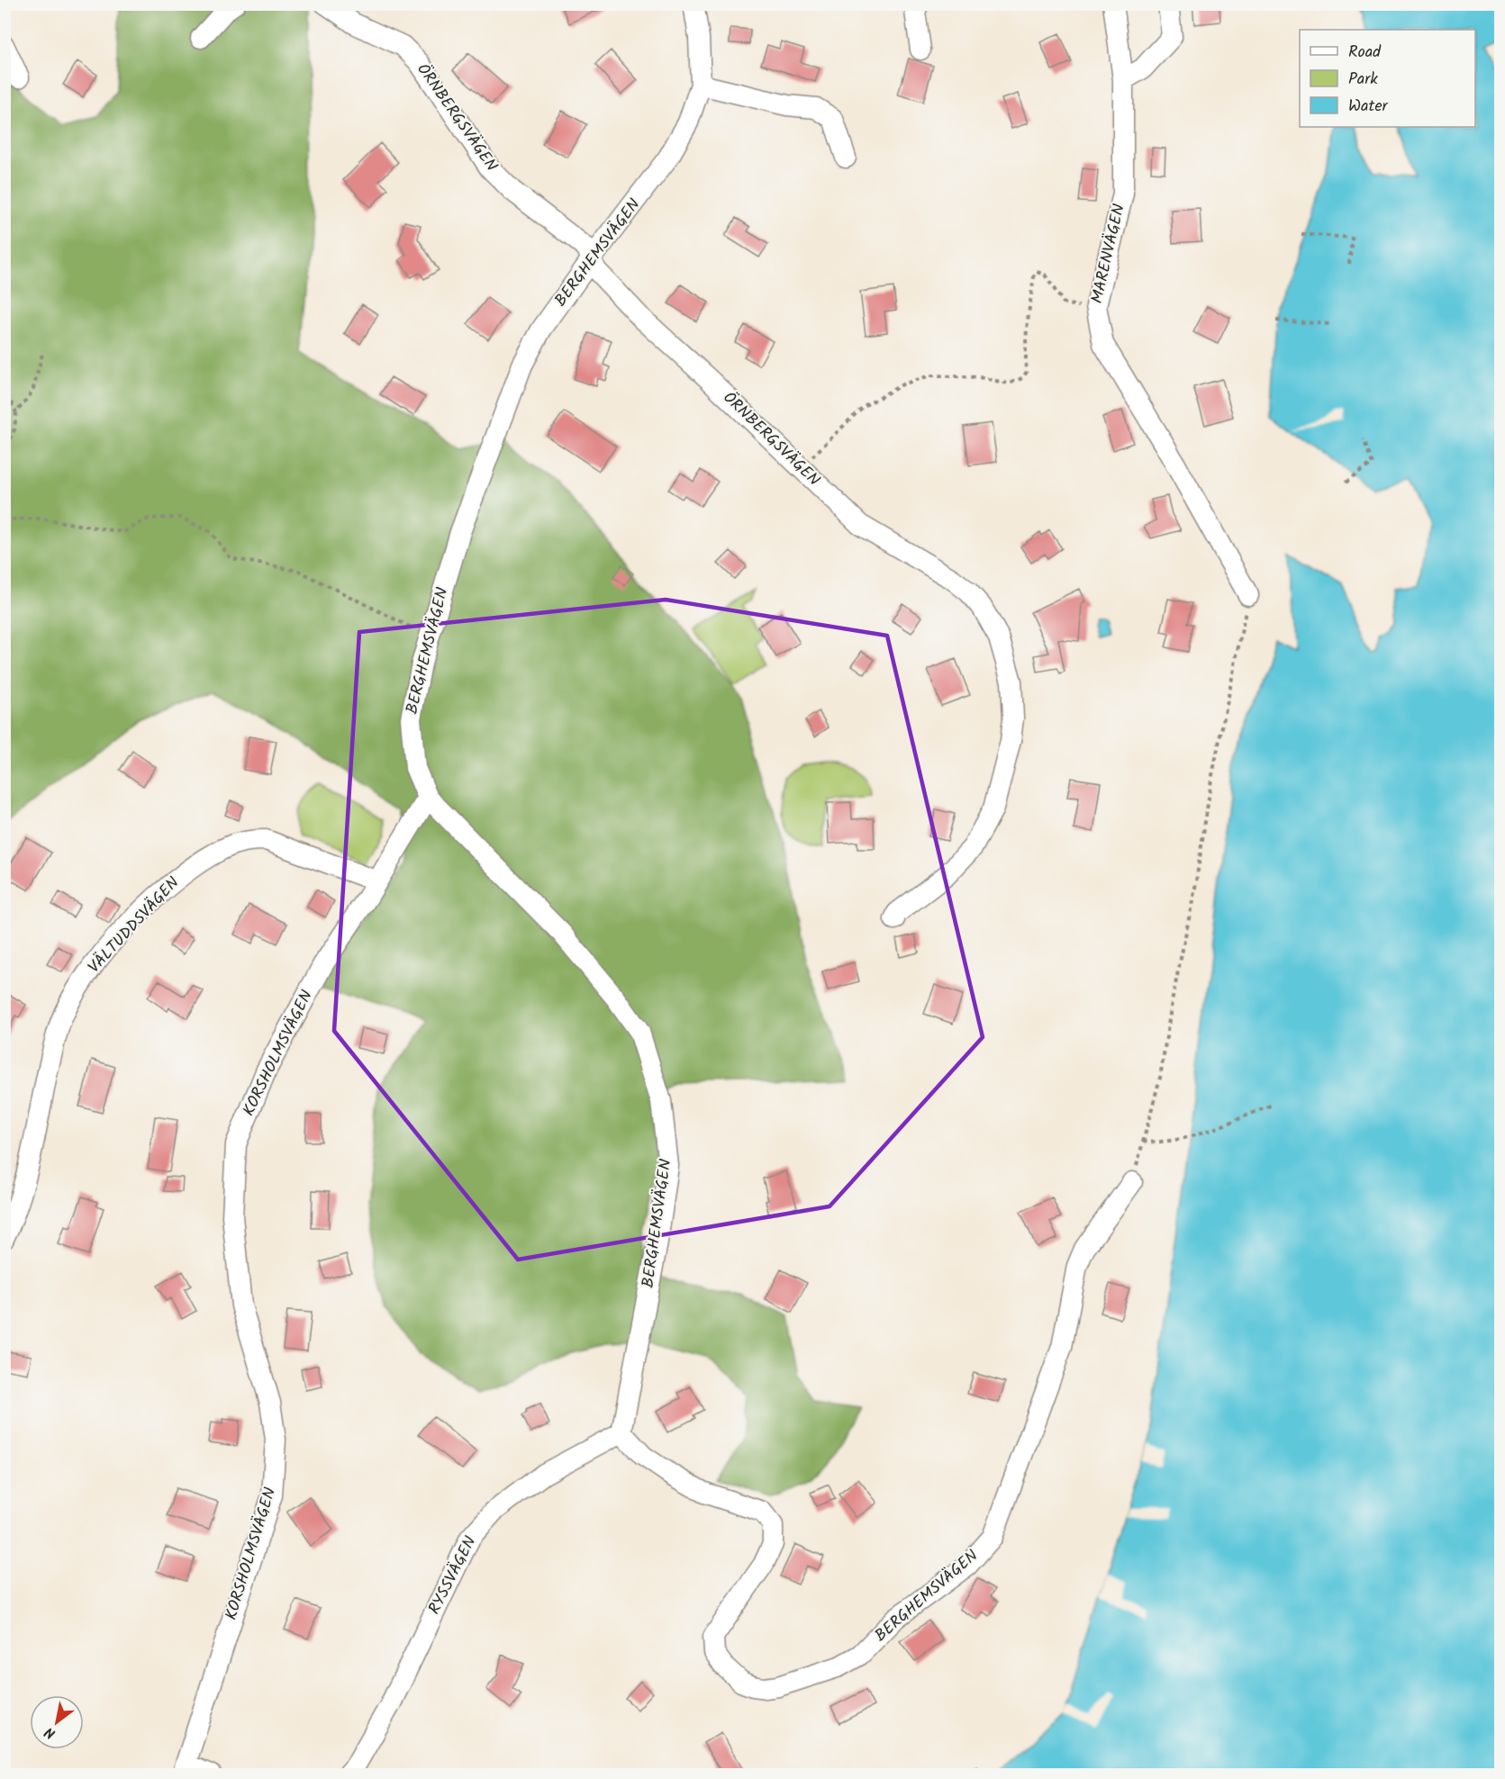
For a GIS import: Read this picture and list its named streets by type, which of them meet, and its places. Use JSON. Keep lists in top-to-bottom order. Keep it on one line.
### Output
{"streets":{"street":["ÖRNBERGSVÄGEN","BERGHEMSVÄGEN","MARENVÄGEN","VÄLTUDDSVÄGEN","KORSHOLMSVÄGEN","RYSSVÄGEN"]},"crossings":[["ÖRNBERGSVÄGEN","BERGHEMSVÄGEN"],["BERGHEMSVÄGEN","KORSHOLMSVÄGEN"],["BERGHEMSVÄGEN","RYSSVÄGEN"],["VÄLTUDDSVÄGEN","KORSHOLMSVÄGEN"]],"legend":["Road","Park","Water"],"north":"bottom left"}
